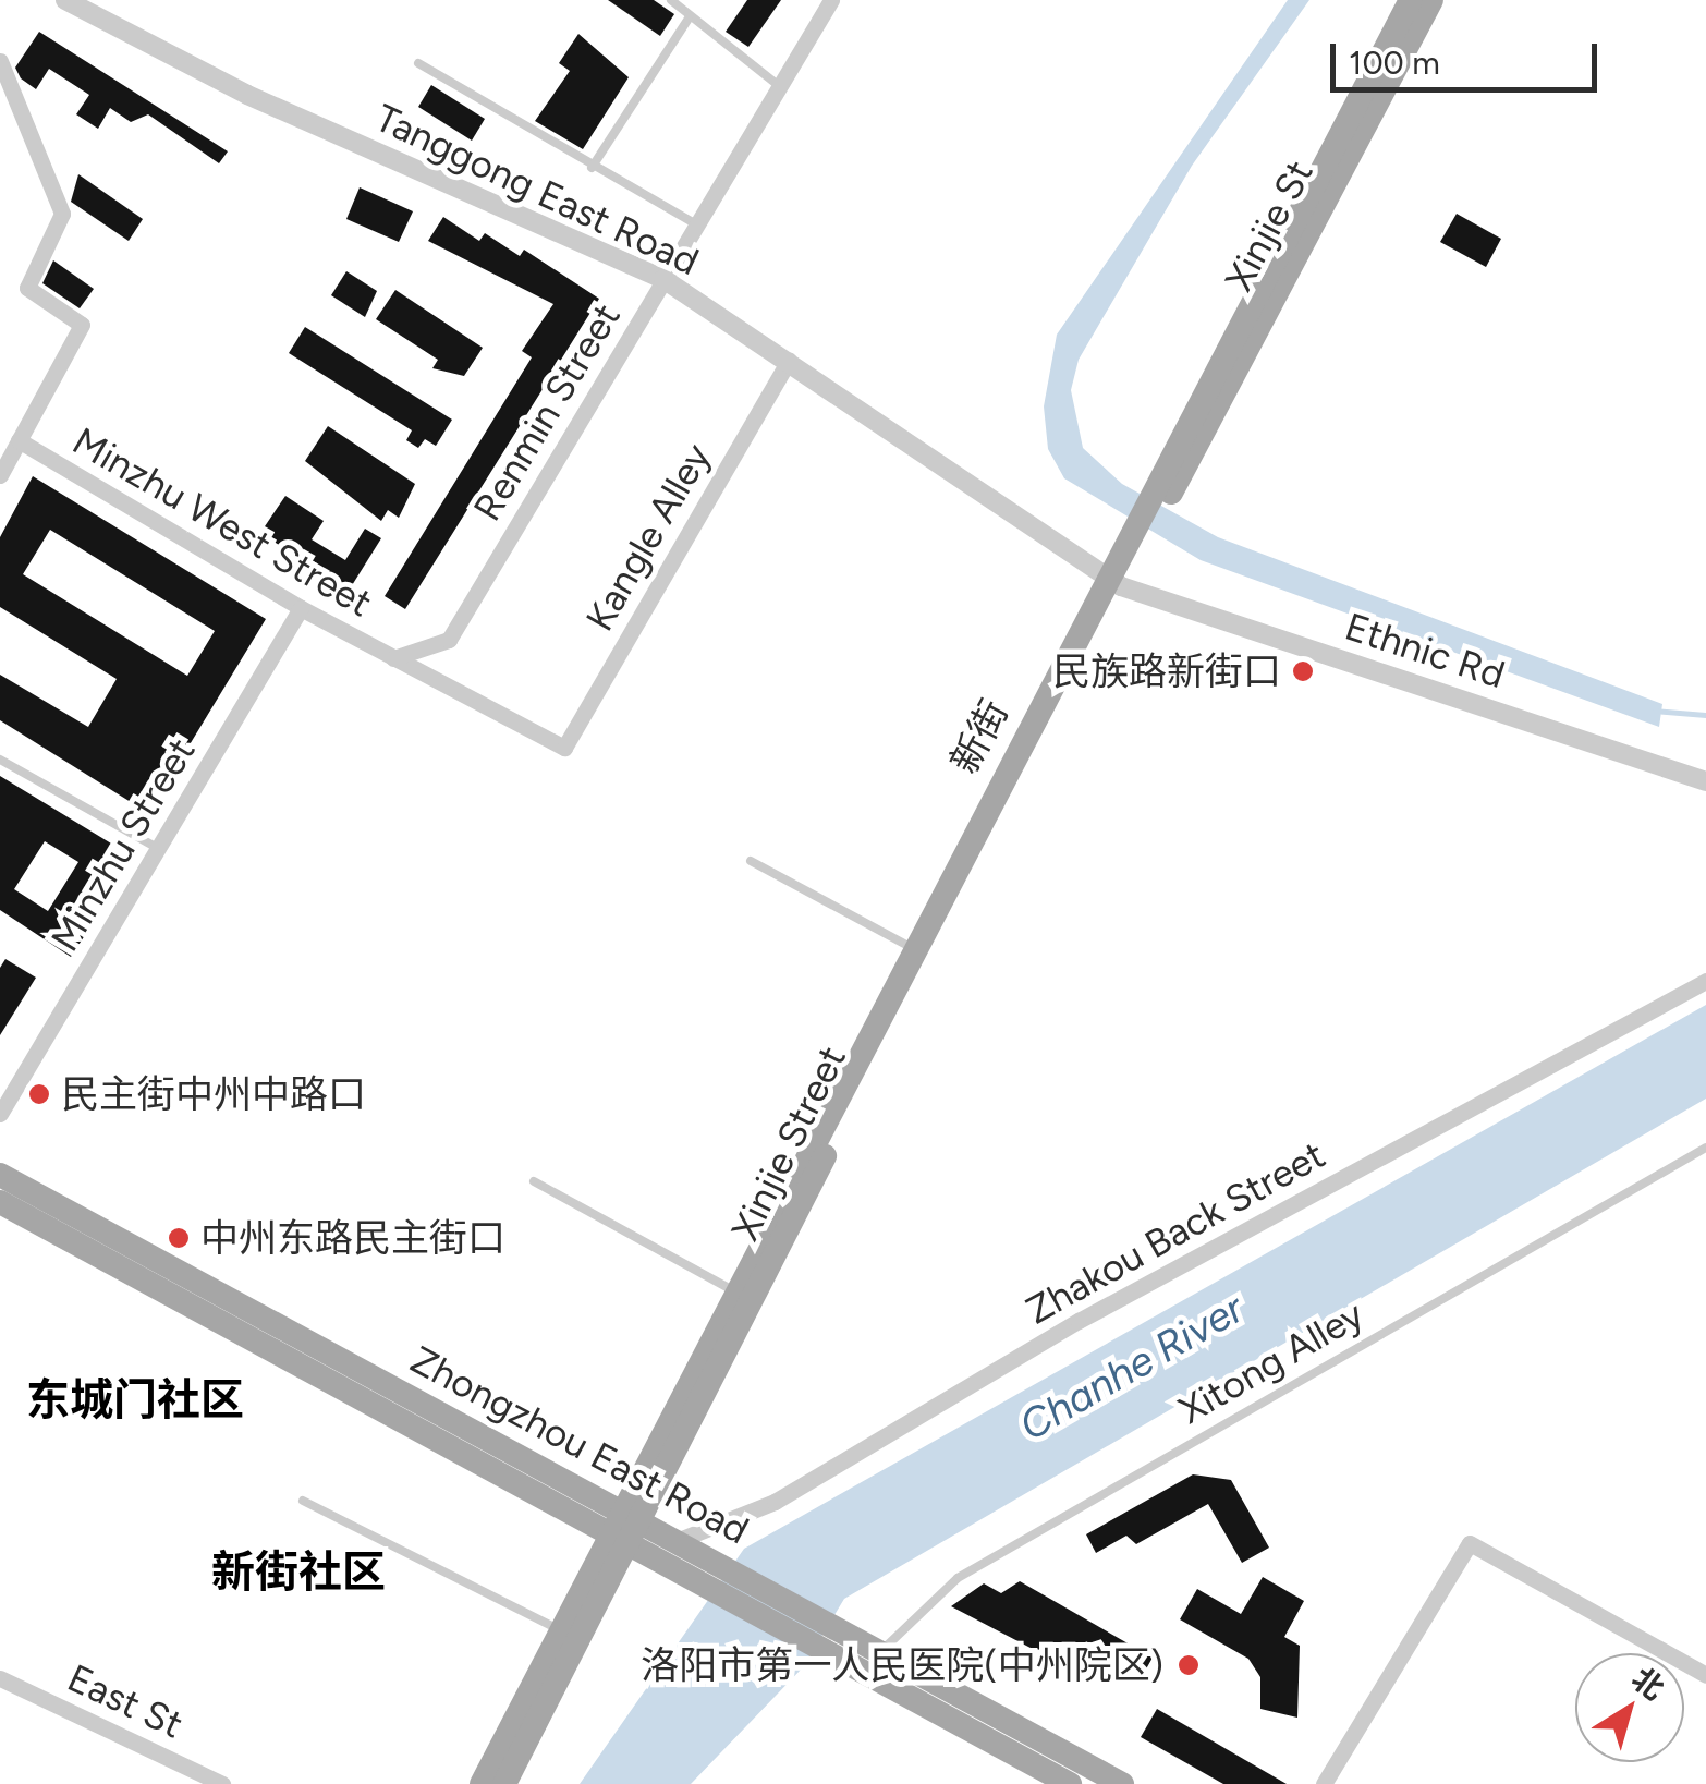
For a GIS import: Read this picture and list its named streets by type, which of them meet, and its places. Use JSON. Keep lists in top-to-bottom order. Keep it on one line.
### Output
{"streets":{"main road":["Xinjie St","新街","Xinjie Street","Zhongzhou East Road"],"street":["Tanggong East Road","Renmin Street","Minzhu West Street","Kangle Alley","Ethnic Rd","Minzhu Street","Zhakou Back Street","East St"],"lane":["Xitong Alley"]},"crossings":[["Tanggong East Road","Renmin Street"],["Tanggong East Road","Kangle Alley"],["Tanggong East Road","Ethnic Rd"],["Tanggong East Road","新街"],["Tanggong East Road","Xinjie Street"],["Xinjie St","Xinjie Street"],["Renmin Street","Minzhu West Street"],["Minzhu West Street","Kangle Alley"],["Minzhu West Street","Minzhu Street"],["Ethnic Rd","新街"],["Ethnic Rd","Xinjie Street"],["新街","Xinjie Street"],["新街","Zhongzhou East Road"],["Xinjie Street","Zhongzhou East Road"],["Zhakou Back Street","Zhongzhou East Road"],["Xitong Alley","Zhongzhou East Road"]],"districts":["东城门社区","新街社区"],"water":["Chanhe River"],"places":["民族路新街口","民主街中州中路口","中州东路民主街口","洛阳市第一人民医院(中州院区)"],"scale_bar":"100 m","north":"top right"}
